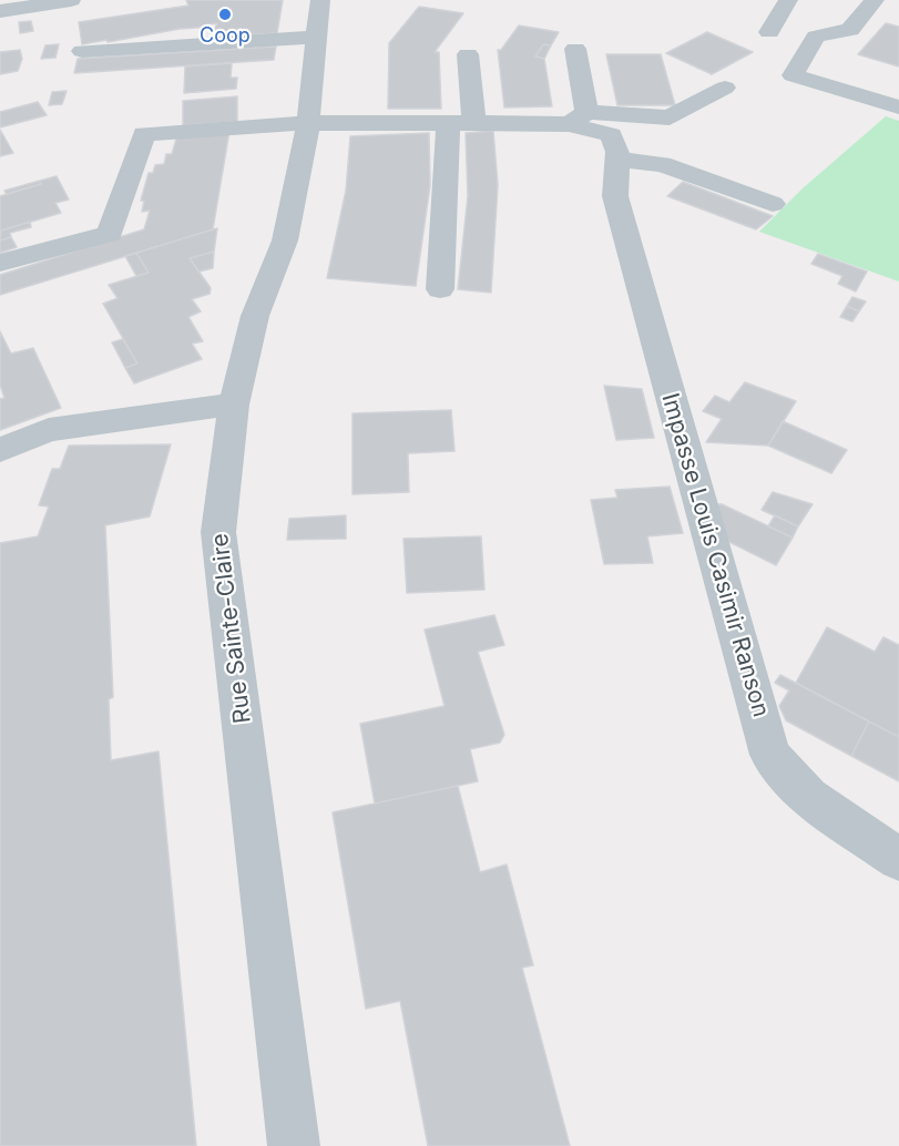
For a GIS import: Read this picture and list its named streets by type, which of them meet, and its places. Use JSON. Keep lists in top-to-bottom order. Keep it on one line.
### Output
{"streets":{"street":["Impasse Louis Casimir Ranson","Rue Sainte-Claire"]},"places":["Coop"]}
